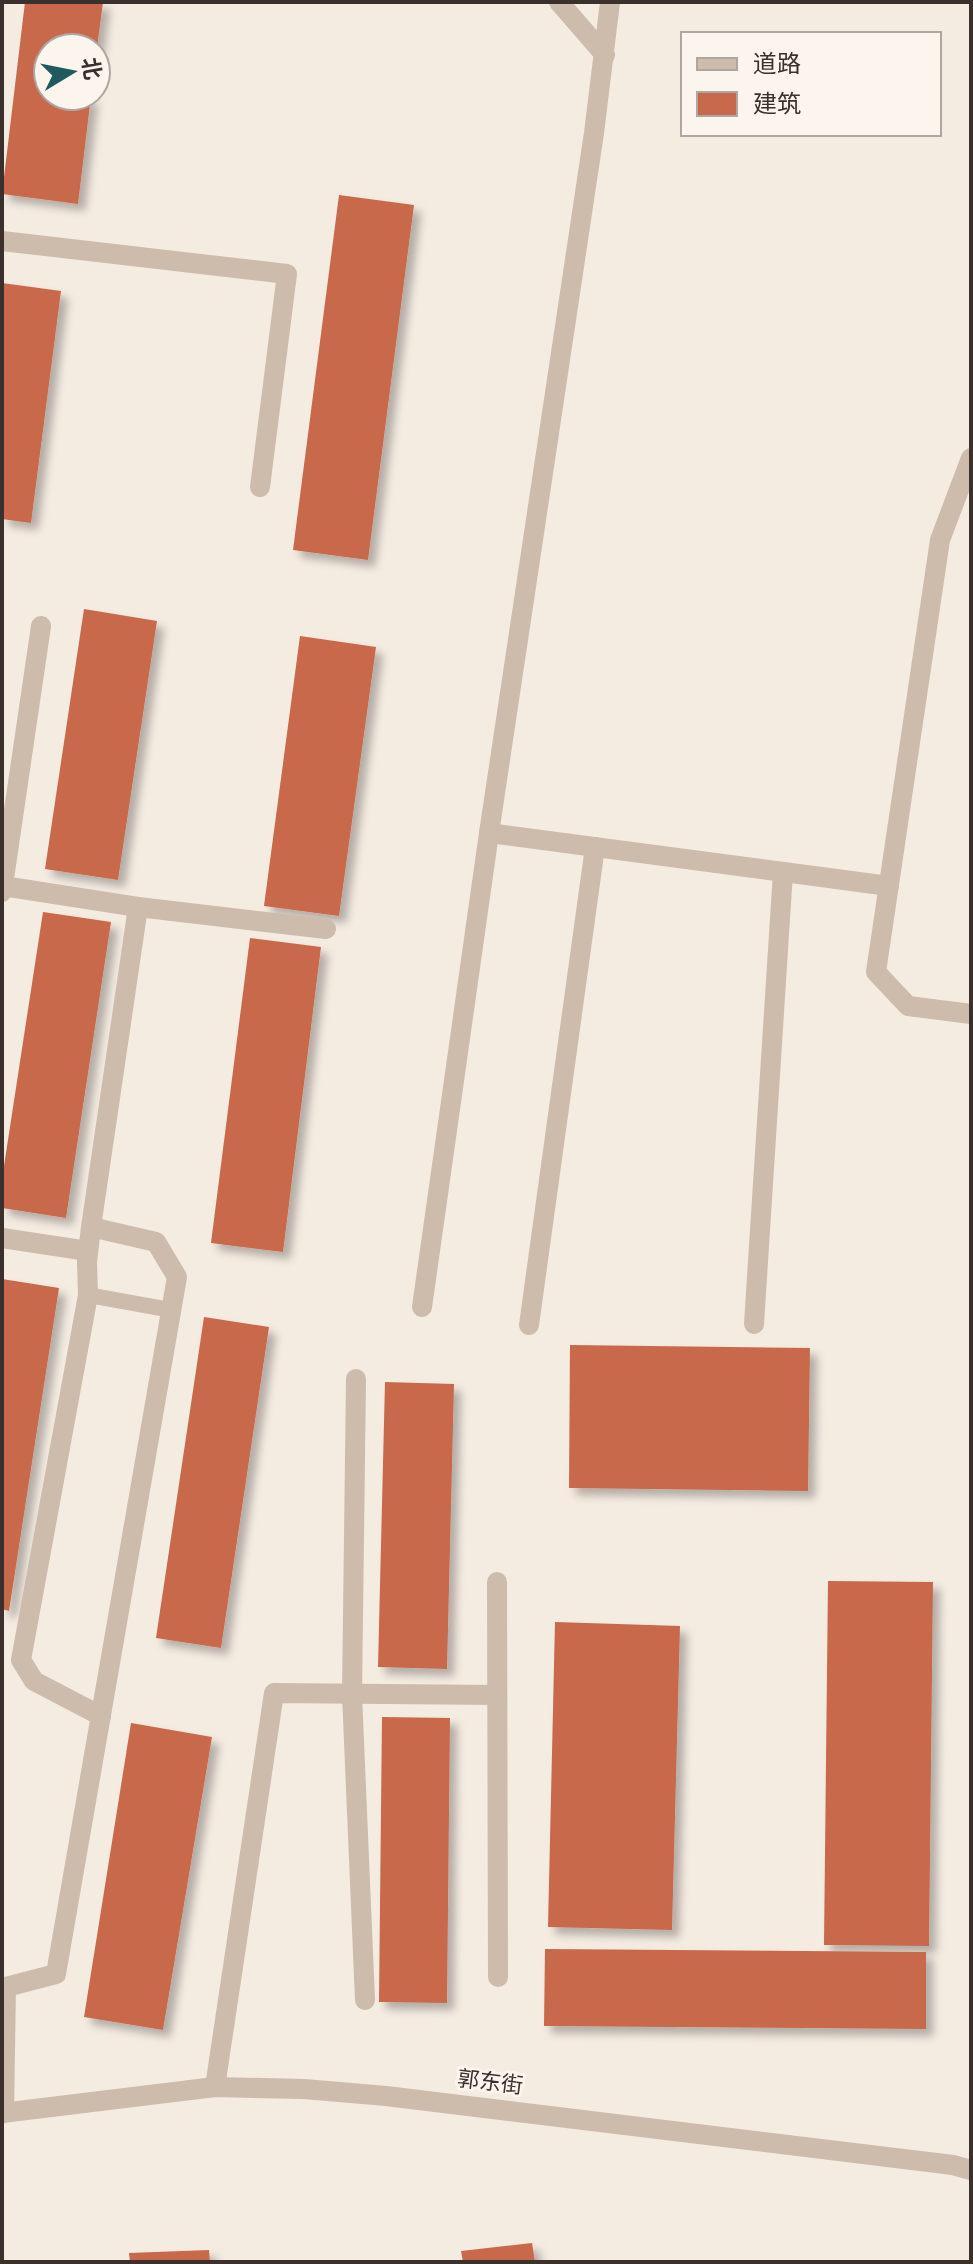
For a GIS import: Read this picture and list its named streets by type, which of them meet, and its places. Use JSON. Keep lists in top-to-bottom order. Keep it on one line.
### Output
{"streets":{"street":["郭东街"]},"legend":["道路","建筑"],"north":"right"}
